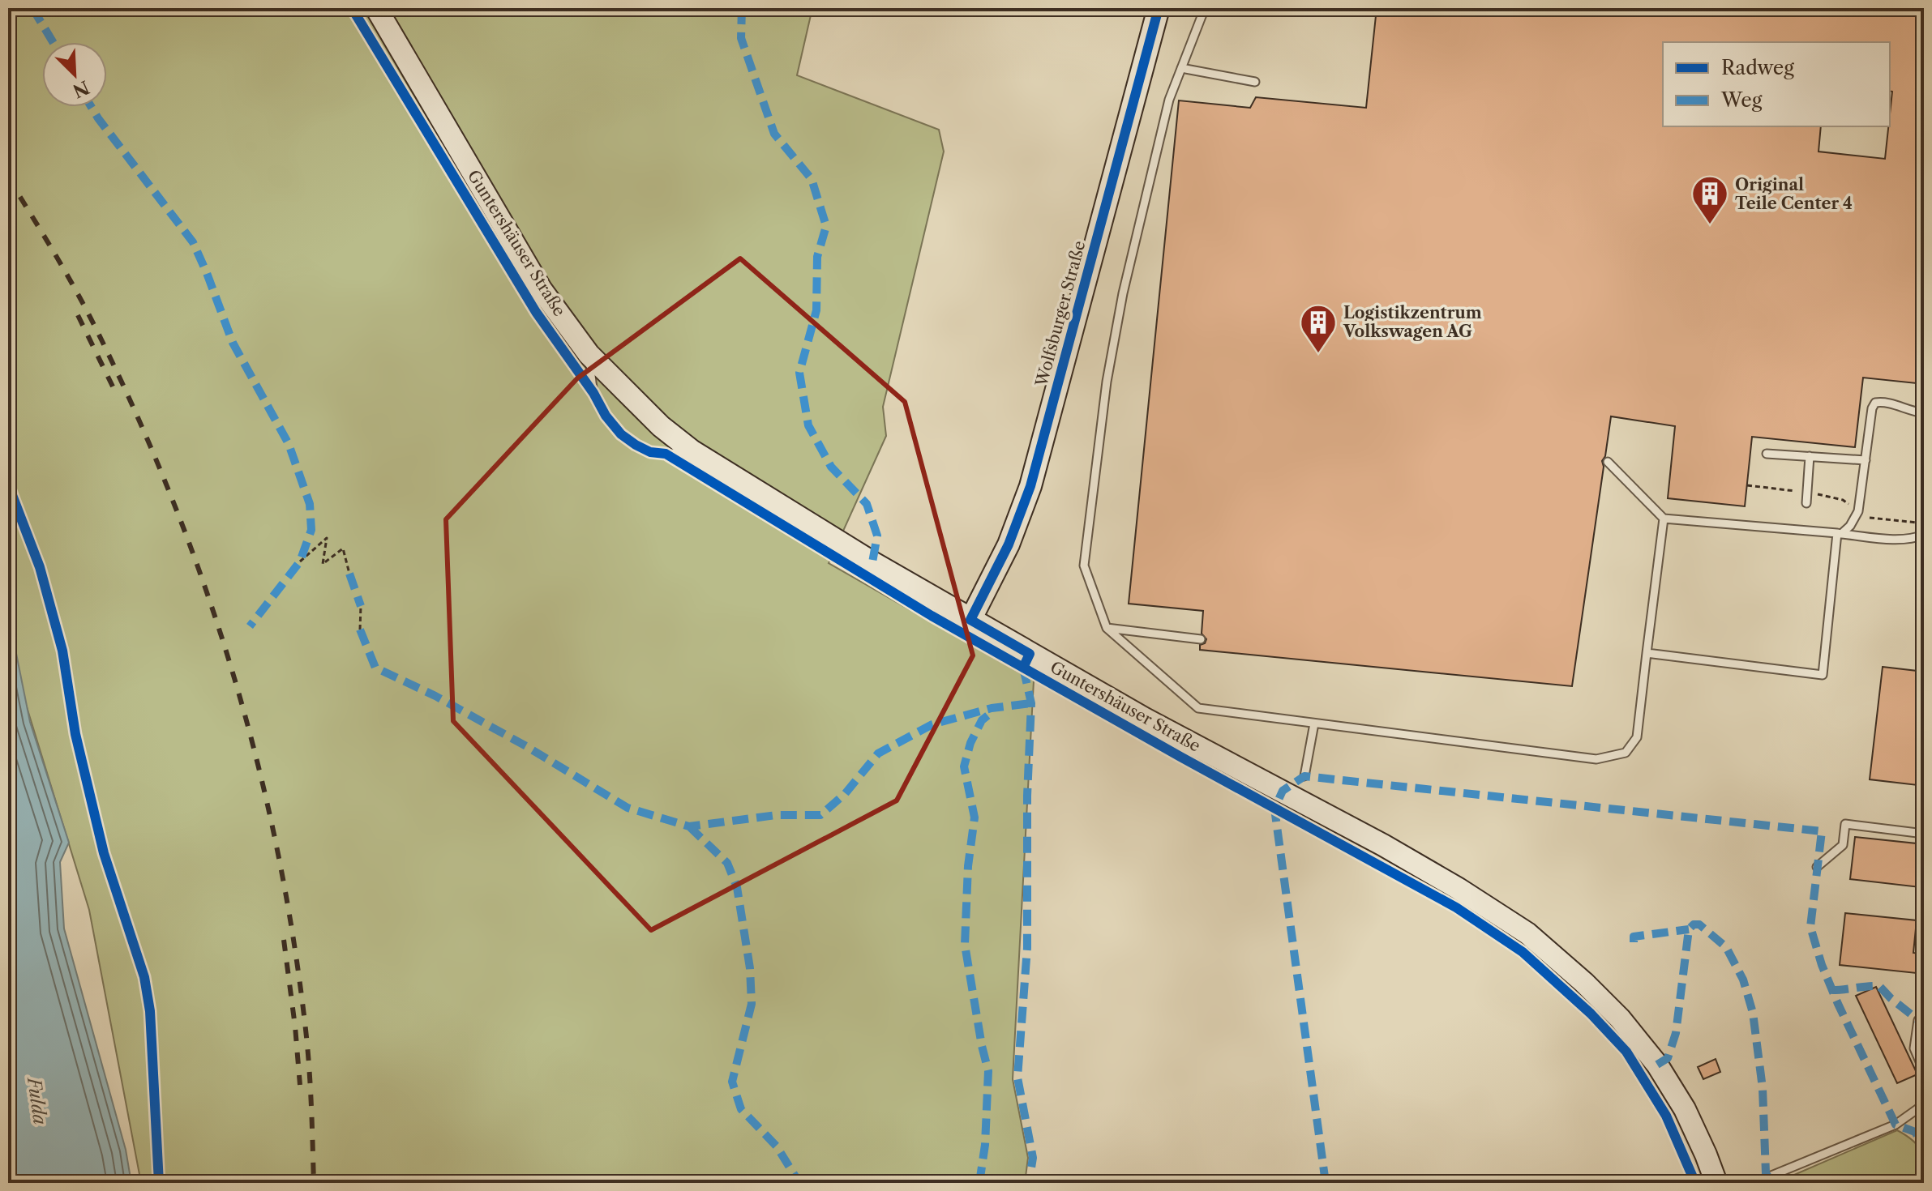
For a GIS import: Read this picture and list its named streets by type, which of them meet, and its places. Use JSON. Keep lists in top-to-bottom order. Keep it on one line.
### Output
{"streets":{"street":["Guntershäuser Straße","Wolfsburger Straße"]},"crossings":[["Guntershäuser Straße","Wolfsburger Straße"]],"water":["Fulda"],"places":{"building":["Original Teile Center 4","Logistikzentrum Volkswagen AG"]},"legend":["Radweg","Weg"],"north":"bottom right"}
